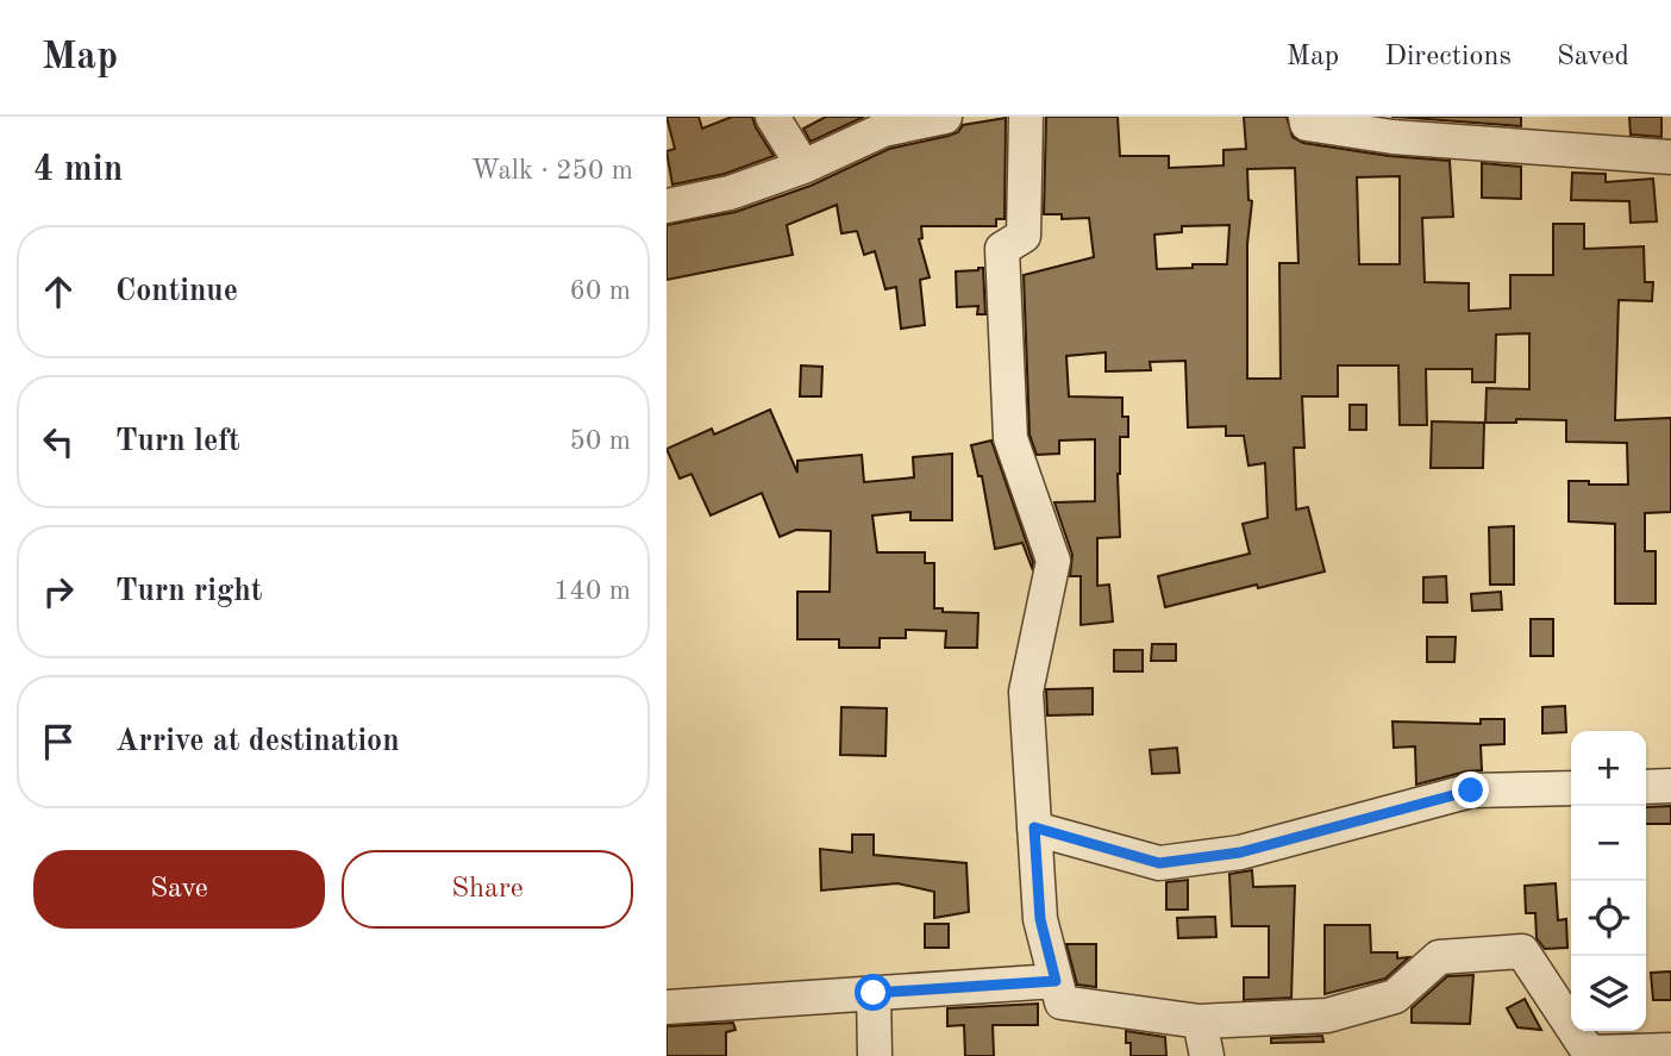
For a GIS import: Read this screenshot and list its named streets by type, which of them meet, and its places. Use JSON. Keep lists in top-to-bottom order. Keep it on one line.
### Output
{"page":{"header":"Map","nav":["Map","Directions","Saved"],"heading":["4 min","Walk · 250 m"],"list":[["Continue","60 m"],["Turn left","50 m"],["Turn right","140 m"],"Arrive at destination"],"map_buttons":["+","−"],"buttons":["Save","Share"]}}
